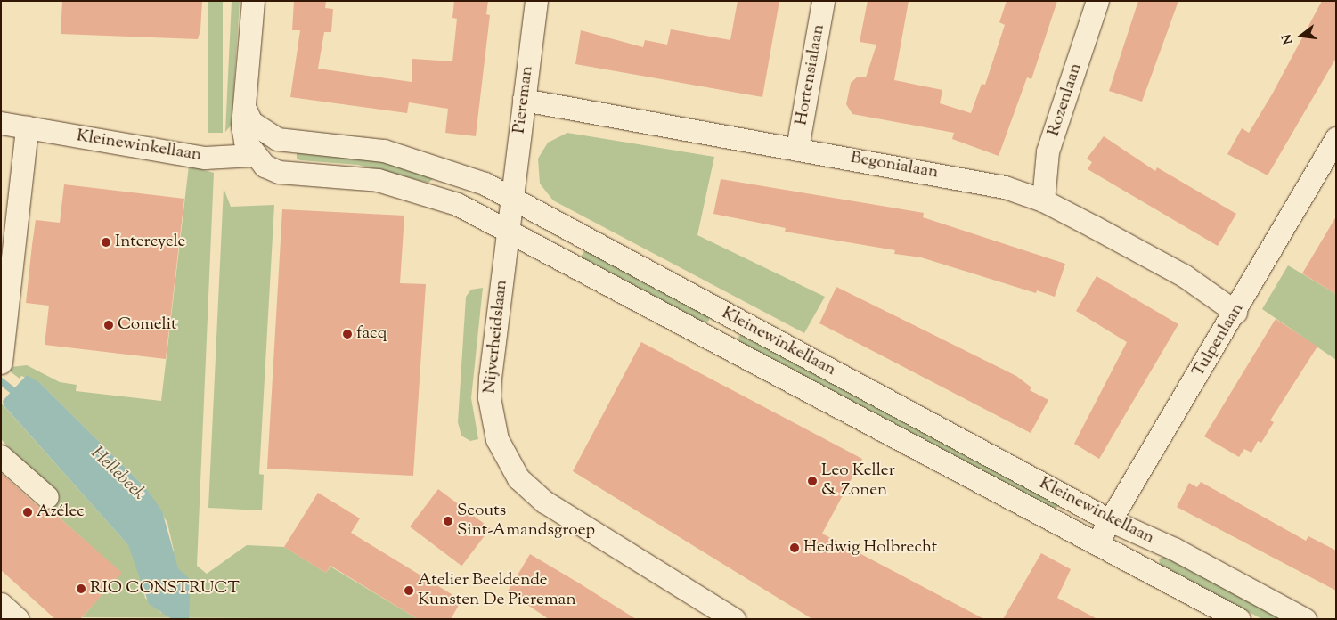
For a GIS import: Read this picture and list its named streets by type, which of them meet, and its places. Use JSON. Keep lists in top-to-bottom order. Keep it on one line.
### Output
{"streets":{"street":["Hortensialaan","Piereman","Rozenlaan","Kleinewinkellaan","Begonialaan","Nijverheidslaan","Tulpenlaan"]},"crossings":[["Hortensialaan","Begonialaan"],["Piereman","Kleinewinkellaan"],["Piereman","Begonialaan"],["Piereman","Nijverheidslaan"],["Rozenlaan","Begonialaan"],["Kleinewinkellaan","Nijverheidslaan"],["Kleinewinkellaan","Tulpenlaan"],["Begonialaan","Tulpenlaan"]],"water":["Hellebeek"],"places":["Intercycle","Comelit","facq","Leo Keller & Zonen","Azélec","Scouts Sint-Amandsgroep","Hedwig Holbrecht","RIO CONSTRUCT","Atelier Beeldende Kunsten De Piereman"],"north":"left"}
